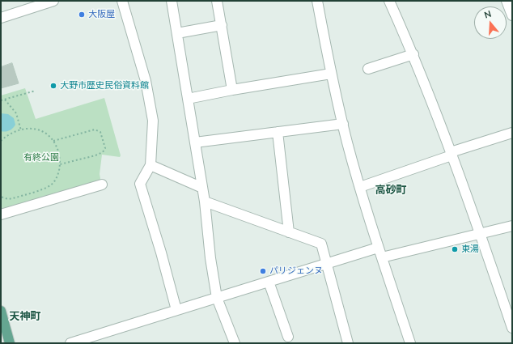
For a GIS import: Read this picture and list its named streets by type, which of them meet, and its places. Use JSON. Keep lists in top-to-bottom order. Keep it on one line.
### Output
{"districts":["高砂町","天神町"],"parks":["有終公園"],"places":["大阪屋","大野市歴史民俗資料館","東湯","パリジェンヌ"],"north":"top"}
